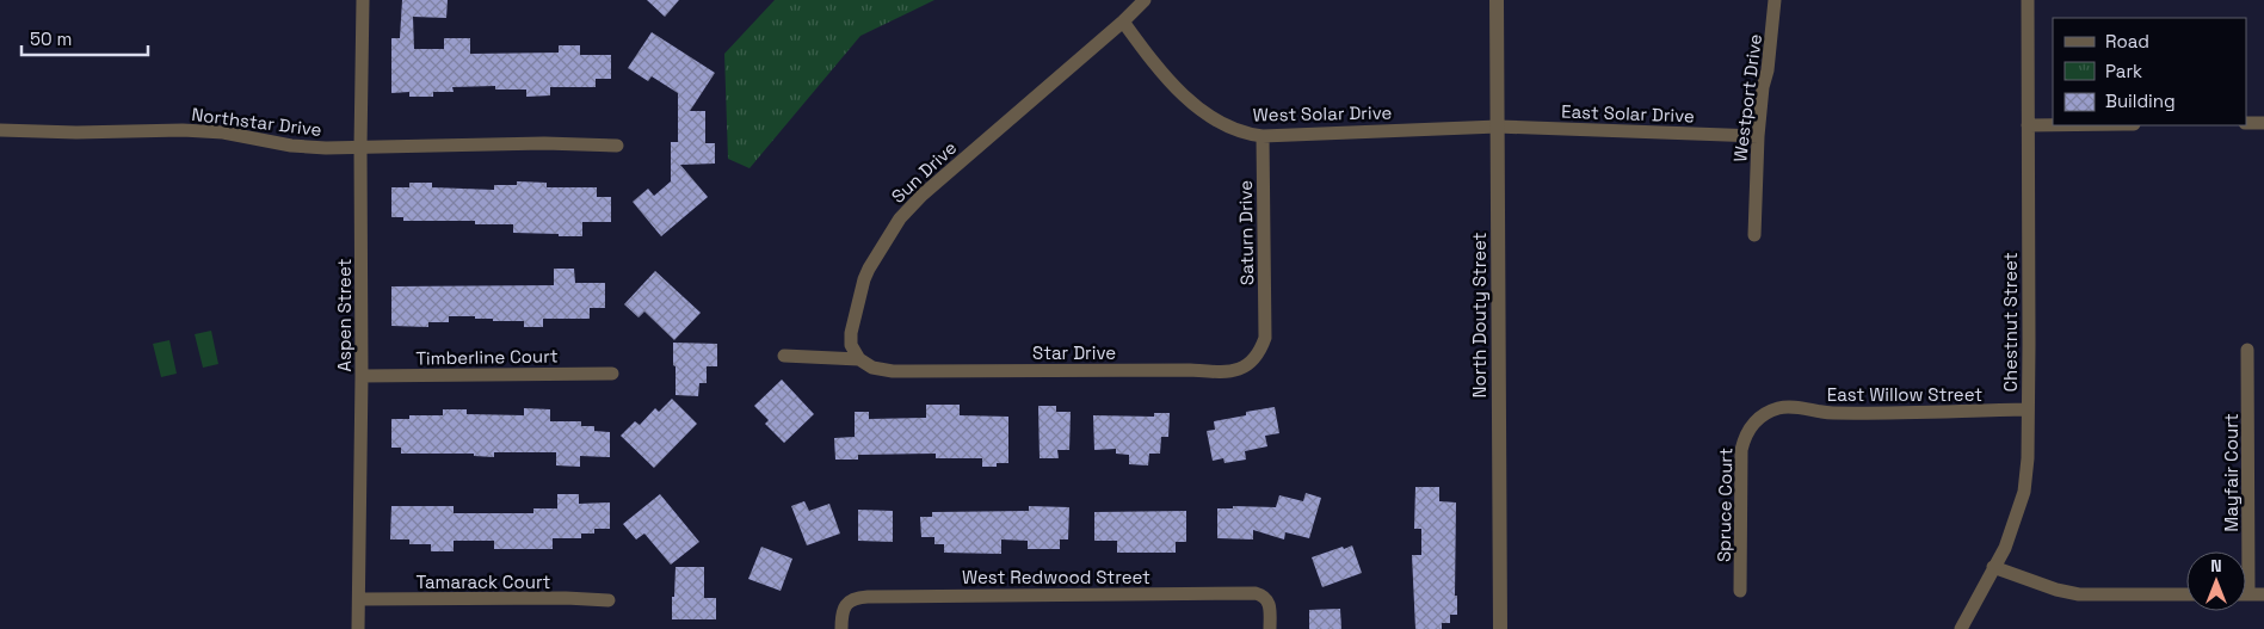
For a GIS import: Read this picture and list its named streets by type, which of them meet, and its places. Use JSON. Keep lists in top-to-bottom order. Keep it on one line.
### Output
{"streets":{"street":["Westport Drive","West Solar Drive","East Solar Drive","Northstar Drive","Sun Drive","Saturn Drive","Aspen Street","North Douty Street","Chestnut Street","Star Drive","Timberline Court","East Willow Street","Mayfair Court","Spruce Court","West Redwood Street","Tamarack Court"]},"crossings":[["Westport Drive","East Solar Drive"],["West Solar Drive","East Solar Drive"],["West Solar Drive","Sun Drive"],["West Solar Drive","Saturn Drive"],["West Solar Drive","North Douty Street"],["East Solar Drive","North Douty Street"],["Northstar Drive","Aspen Street"],["Sun Drive","Star Drive"],["Saturn Drive","Star Drive"],["Aspen Street","Timberline Court"],["Aspen Street","Tamarack Court"],["Chestnut Street","East Willow Street"],["East Willow Street","Spruce Court"]],"legend":["Road","Park","Building"],"scale_bar":"50 m","north":"top"}
